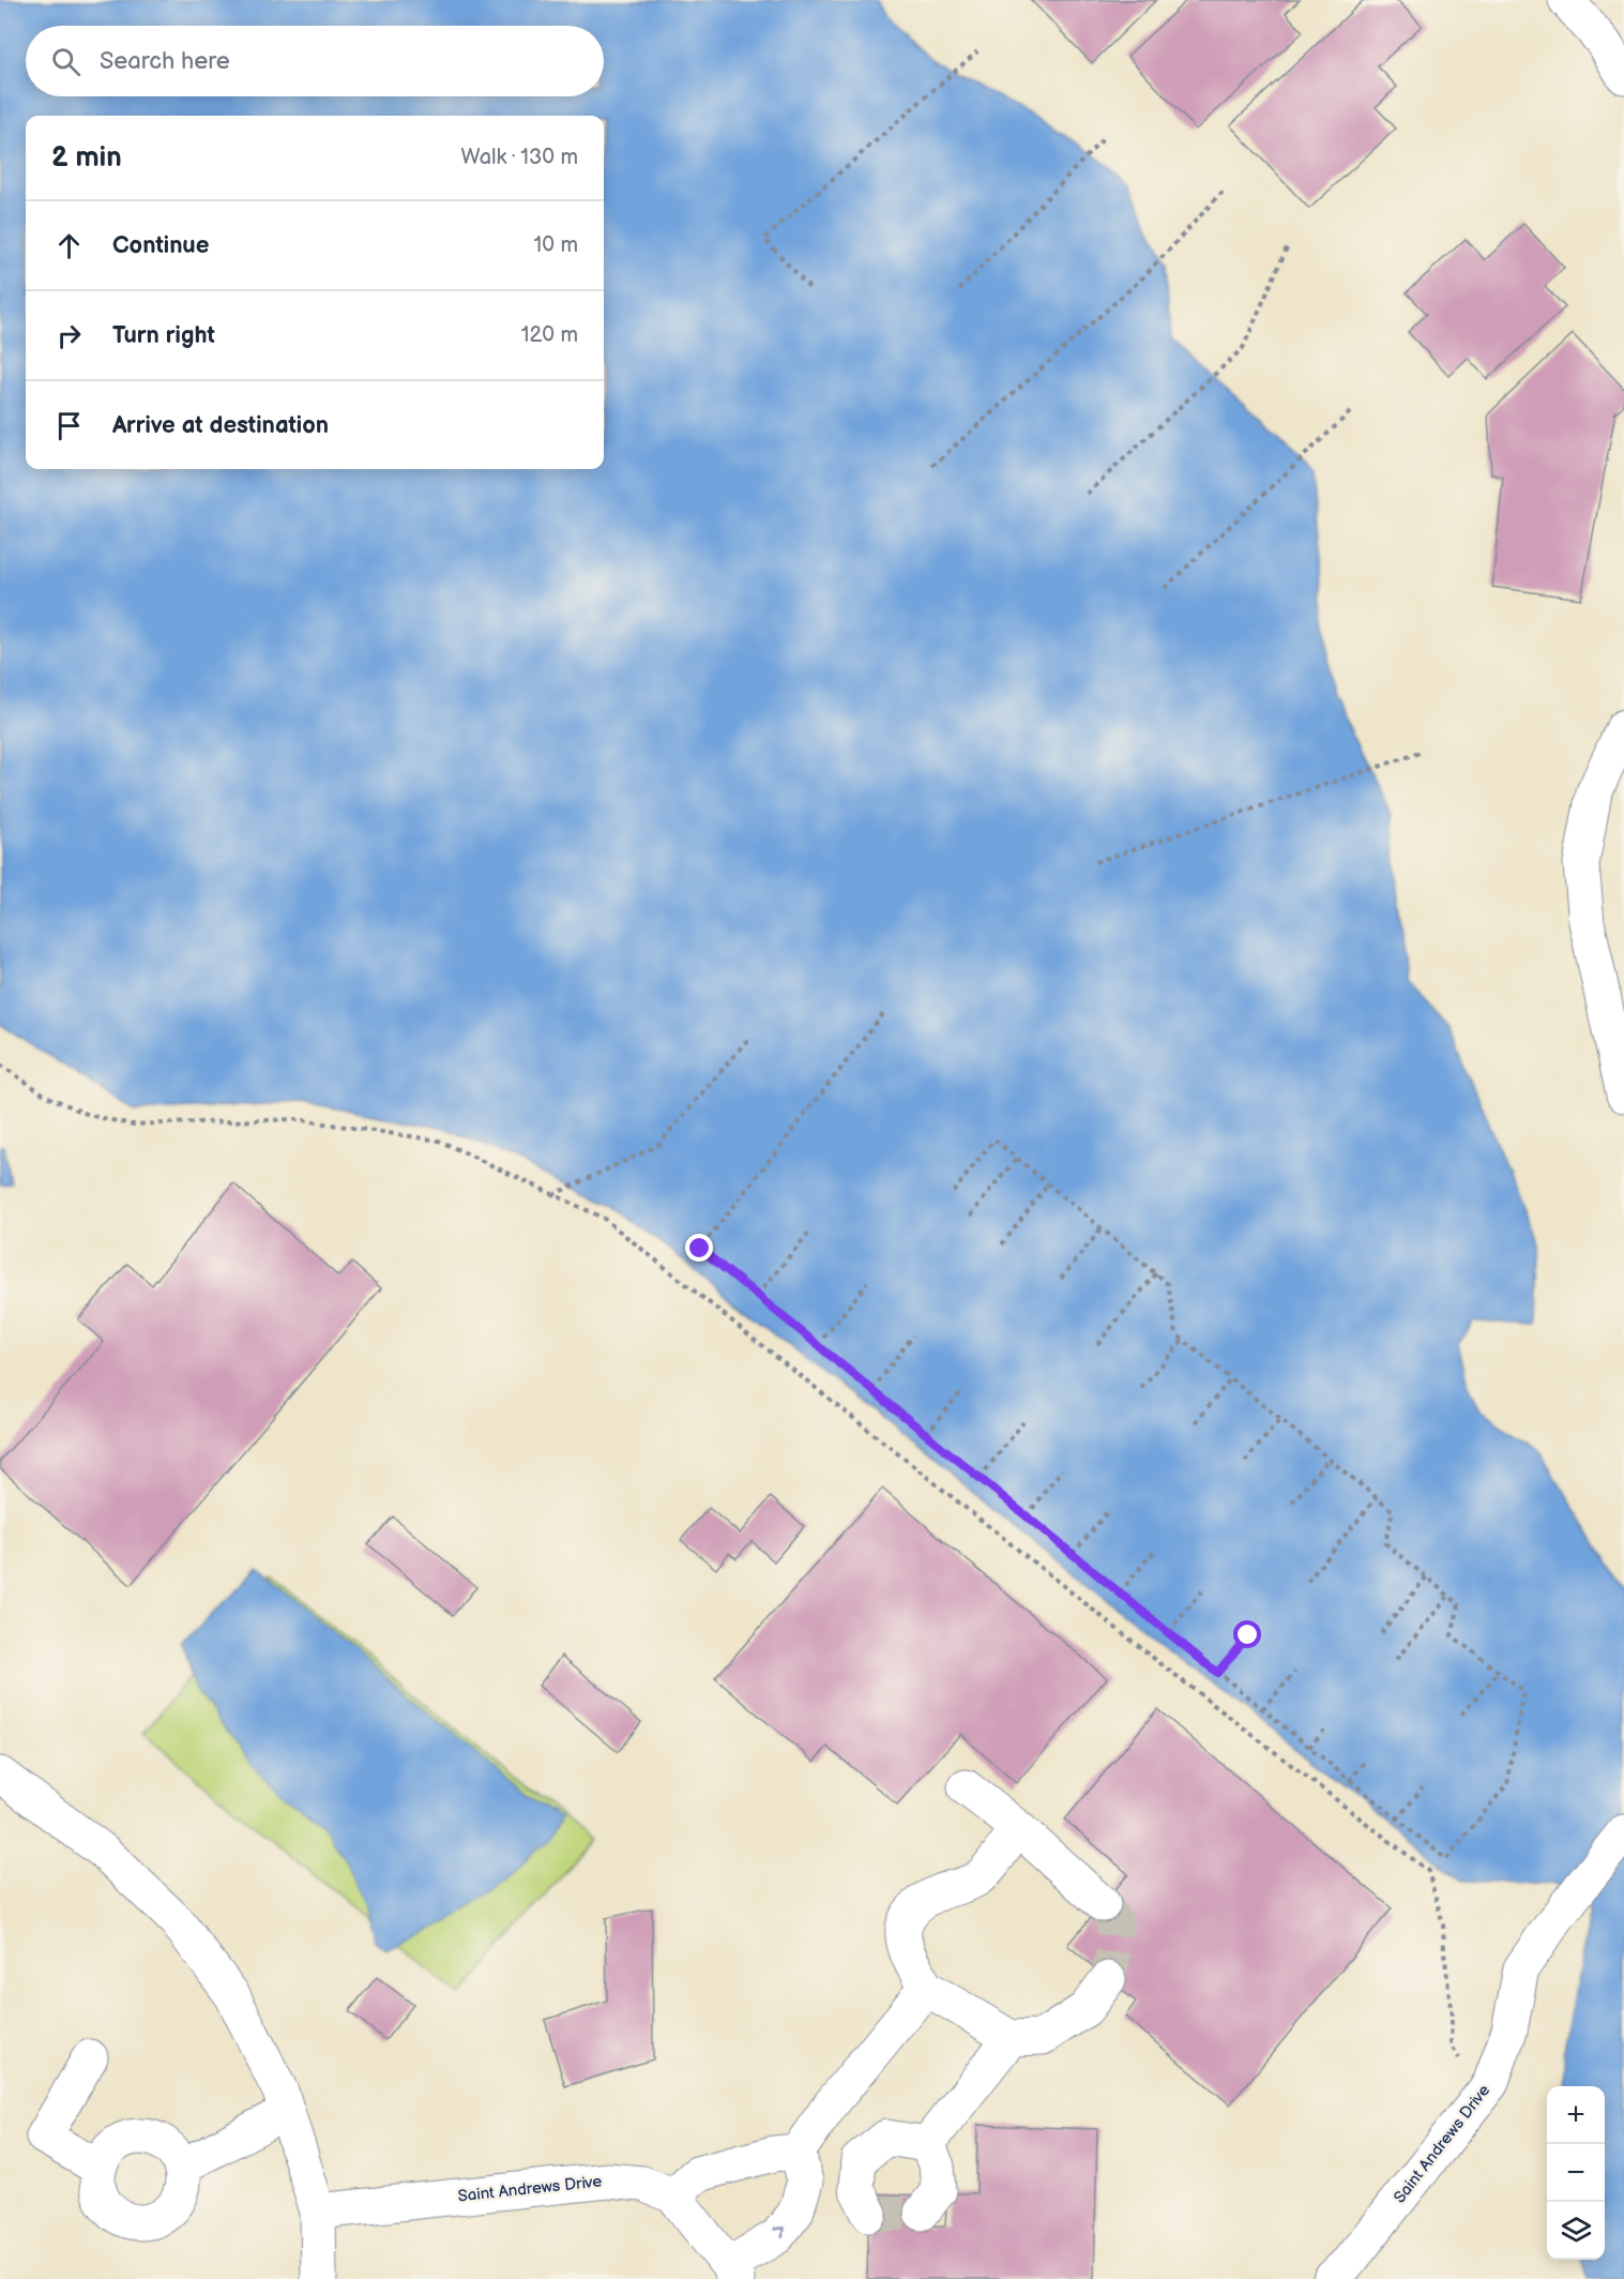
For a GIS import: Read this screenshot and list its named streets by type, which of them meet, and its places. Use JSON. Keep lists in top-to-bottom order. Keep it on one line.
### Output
{"streets":{"street":["Saint Andrews Drive"]},"page":{"search":"Search here","heading":["2 min","Walk · 130 m"],"list":[["Continue","10 m"],["Turn right","120 m"],"Arrive at destination"],"map_buttons":["+","−"]}}
